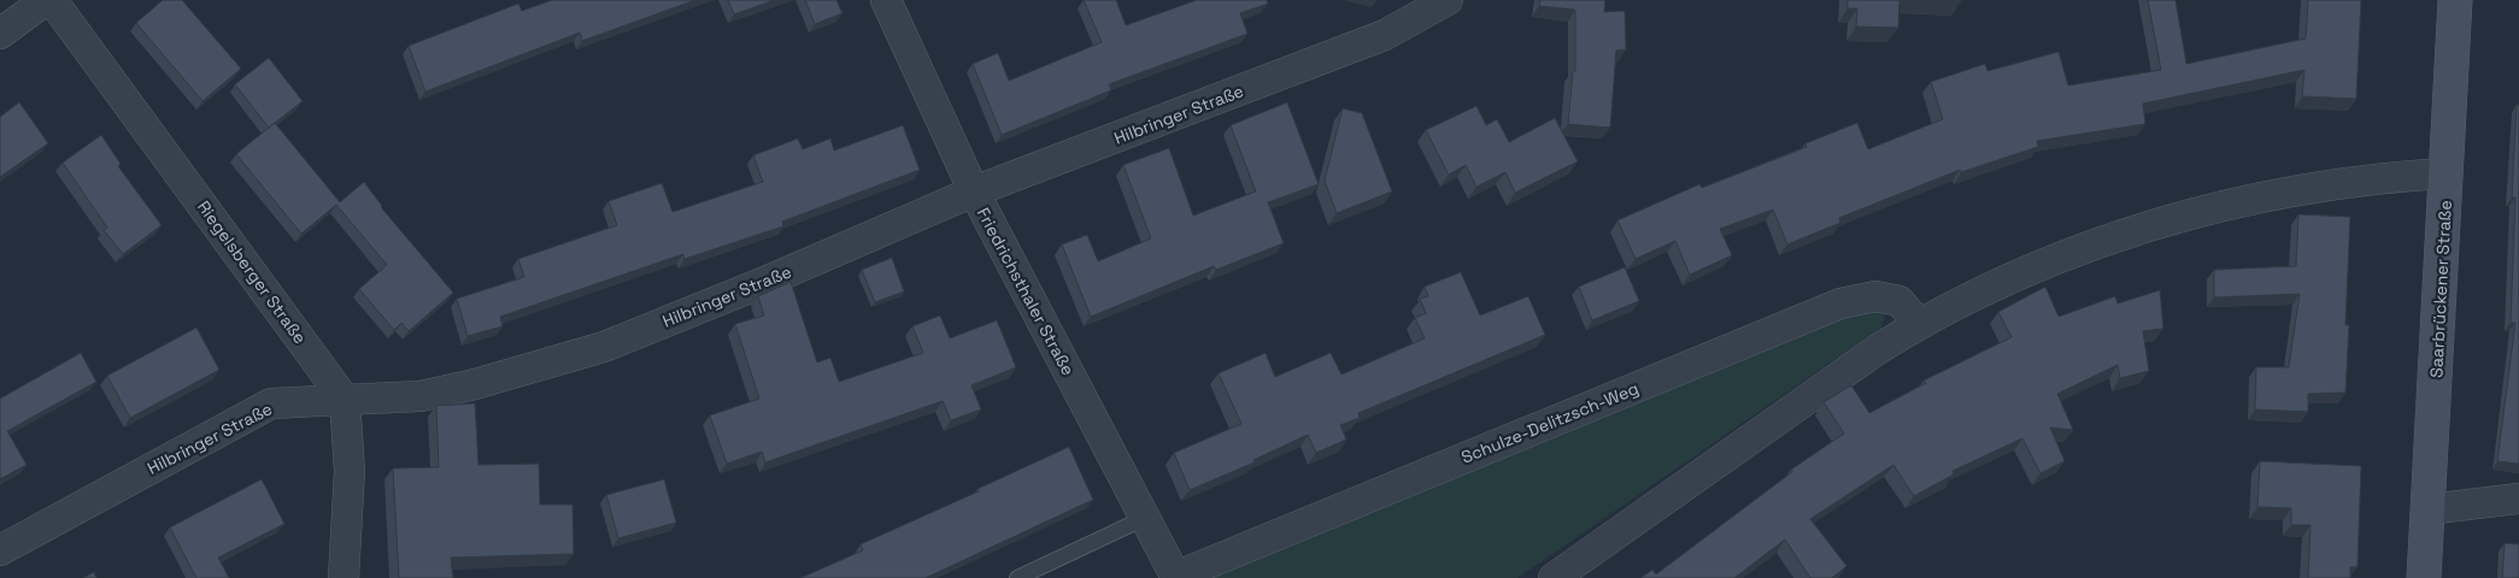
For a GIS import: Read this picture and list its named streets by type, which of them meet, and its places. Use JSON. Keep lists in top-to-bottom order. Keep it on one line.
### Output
{"streets":{"main road":["Saarbrückener Straße"],"street":["Hilbringer Straße","Riegelsberger Straße","Friedrichsthaler Straße","Schulze-Delitzsch-Weg"]},"crossings":[["Hilbringer Straße","Riegelsberger Straße"],["Hilbringer Straße","Friedrichsthaler Straße"],["Friedrichsthaler Straße","Schulze-Delitzsch-Weg"]]}
